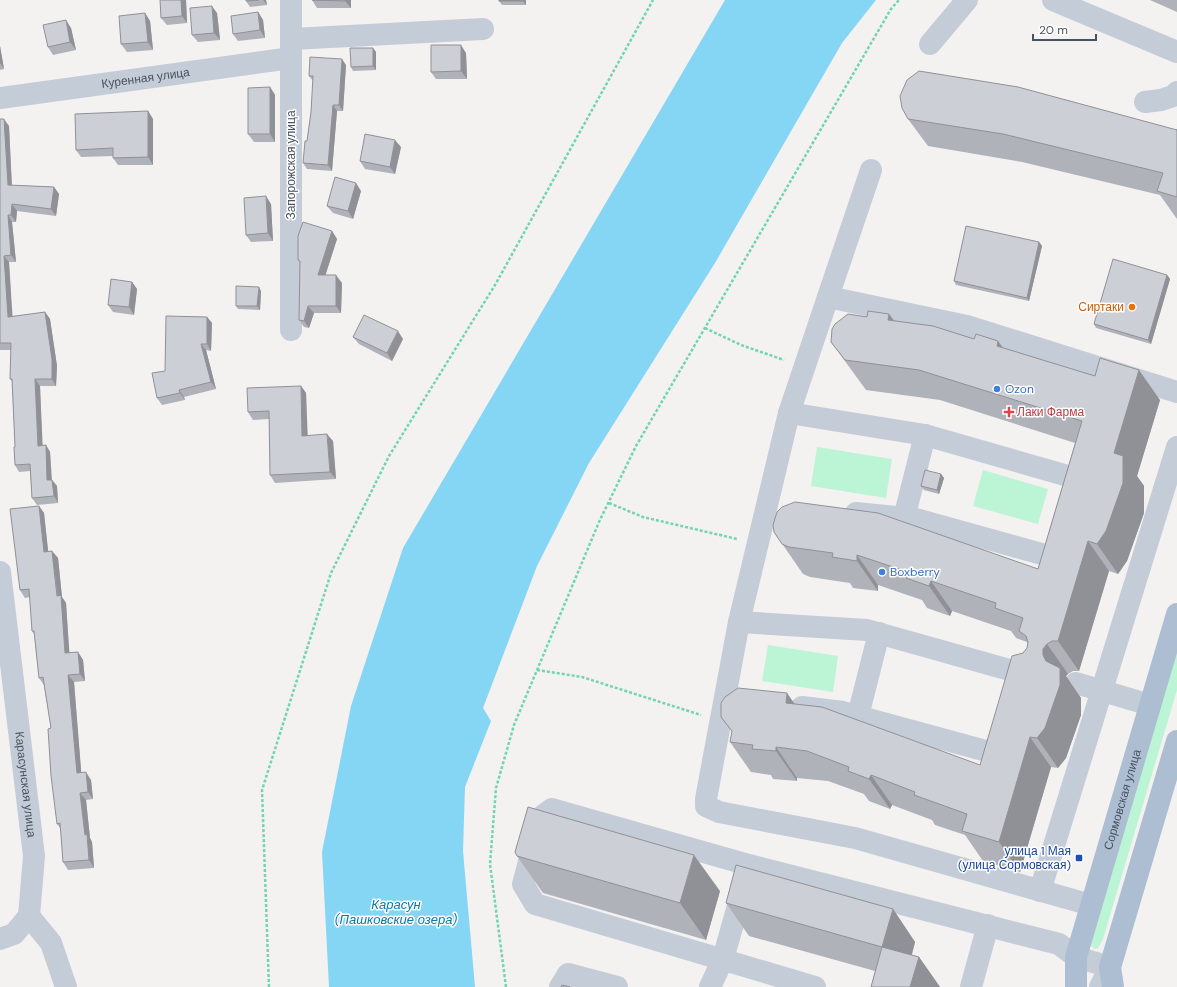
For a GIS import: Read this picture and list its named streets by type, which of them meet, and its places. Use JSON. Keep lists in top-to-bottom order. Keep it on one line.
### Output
{"streets":{"main road":["Сормовская улица"],"street":["Куренная улица","Запорожская улица","Карасунская улица"]},"crossings":[["Куренная улица","Запорожская улица"]],"water":["Карасун (Пашковские озера)"],"places":{"other":["Сиртаки","Ozon","Boxberry"],"health":["Лаки Фарма"],"transit":["улица 1 Мая (улица Сормовская)"]},"scale_bar":"20 m"}
